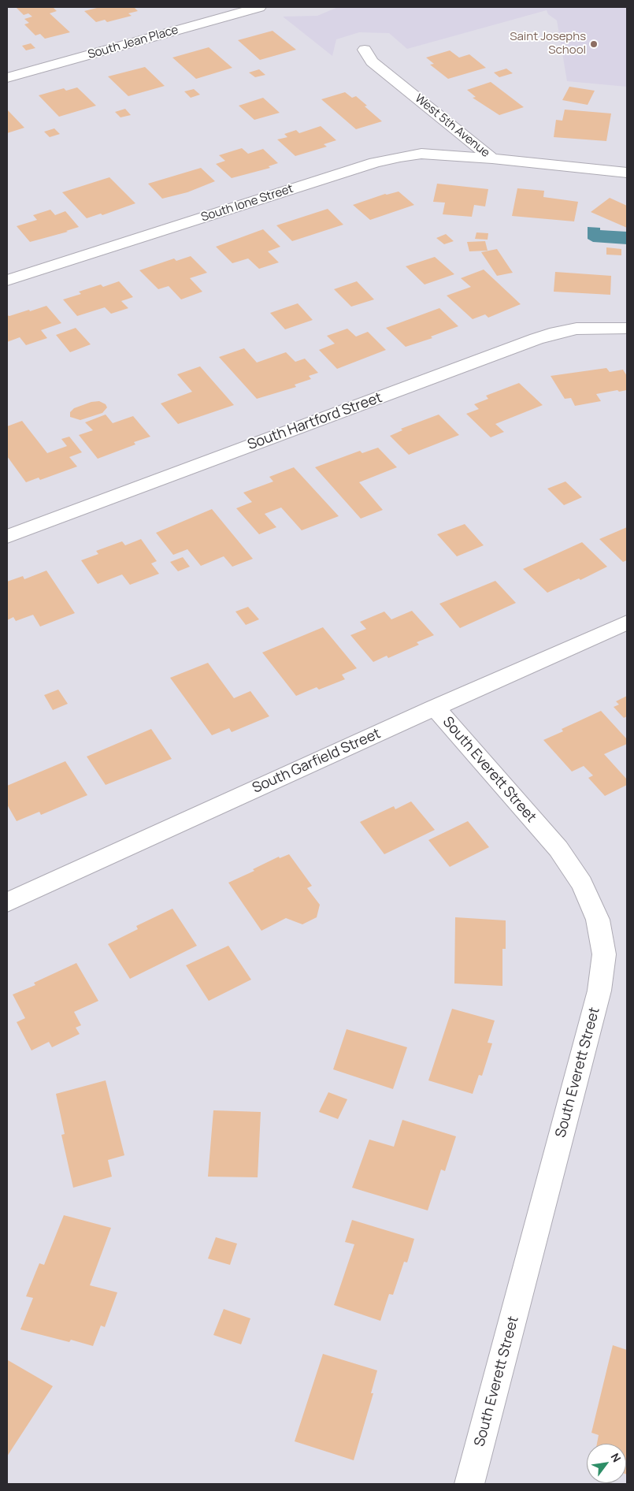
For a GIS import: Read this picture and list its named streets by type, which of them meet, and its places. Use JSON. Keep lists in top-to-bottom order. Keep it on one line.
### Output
{"streets":{"street":["South Jean Place","West 5th Avenue","South Ione Street","South Hartford Street","South Garfield Street","South Everett Street"]},"crossings":[["West 5th Avenue","South Ione Street"],["South Garfield Street","South Everett Street"]],"places":["Saint Josephs School"],"north":"top right"}
